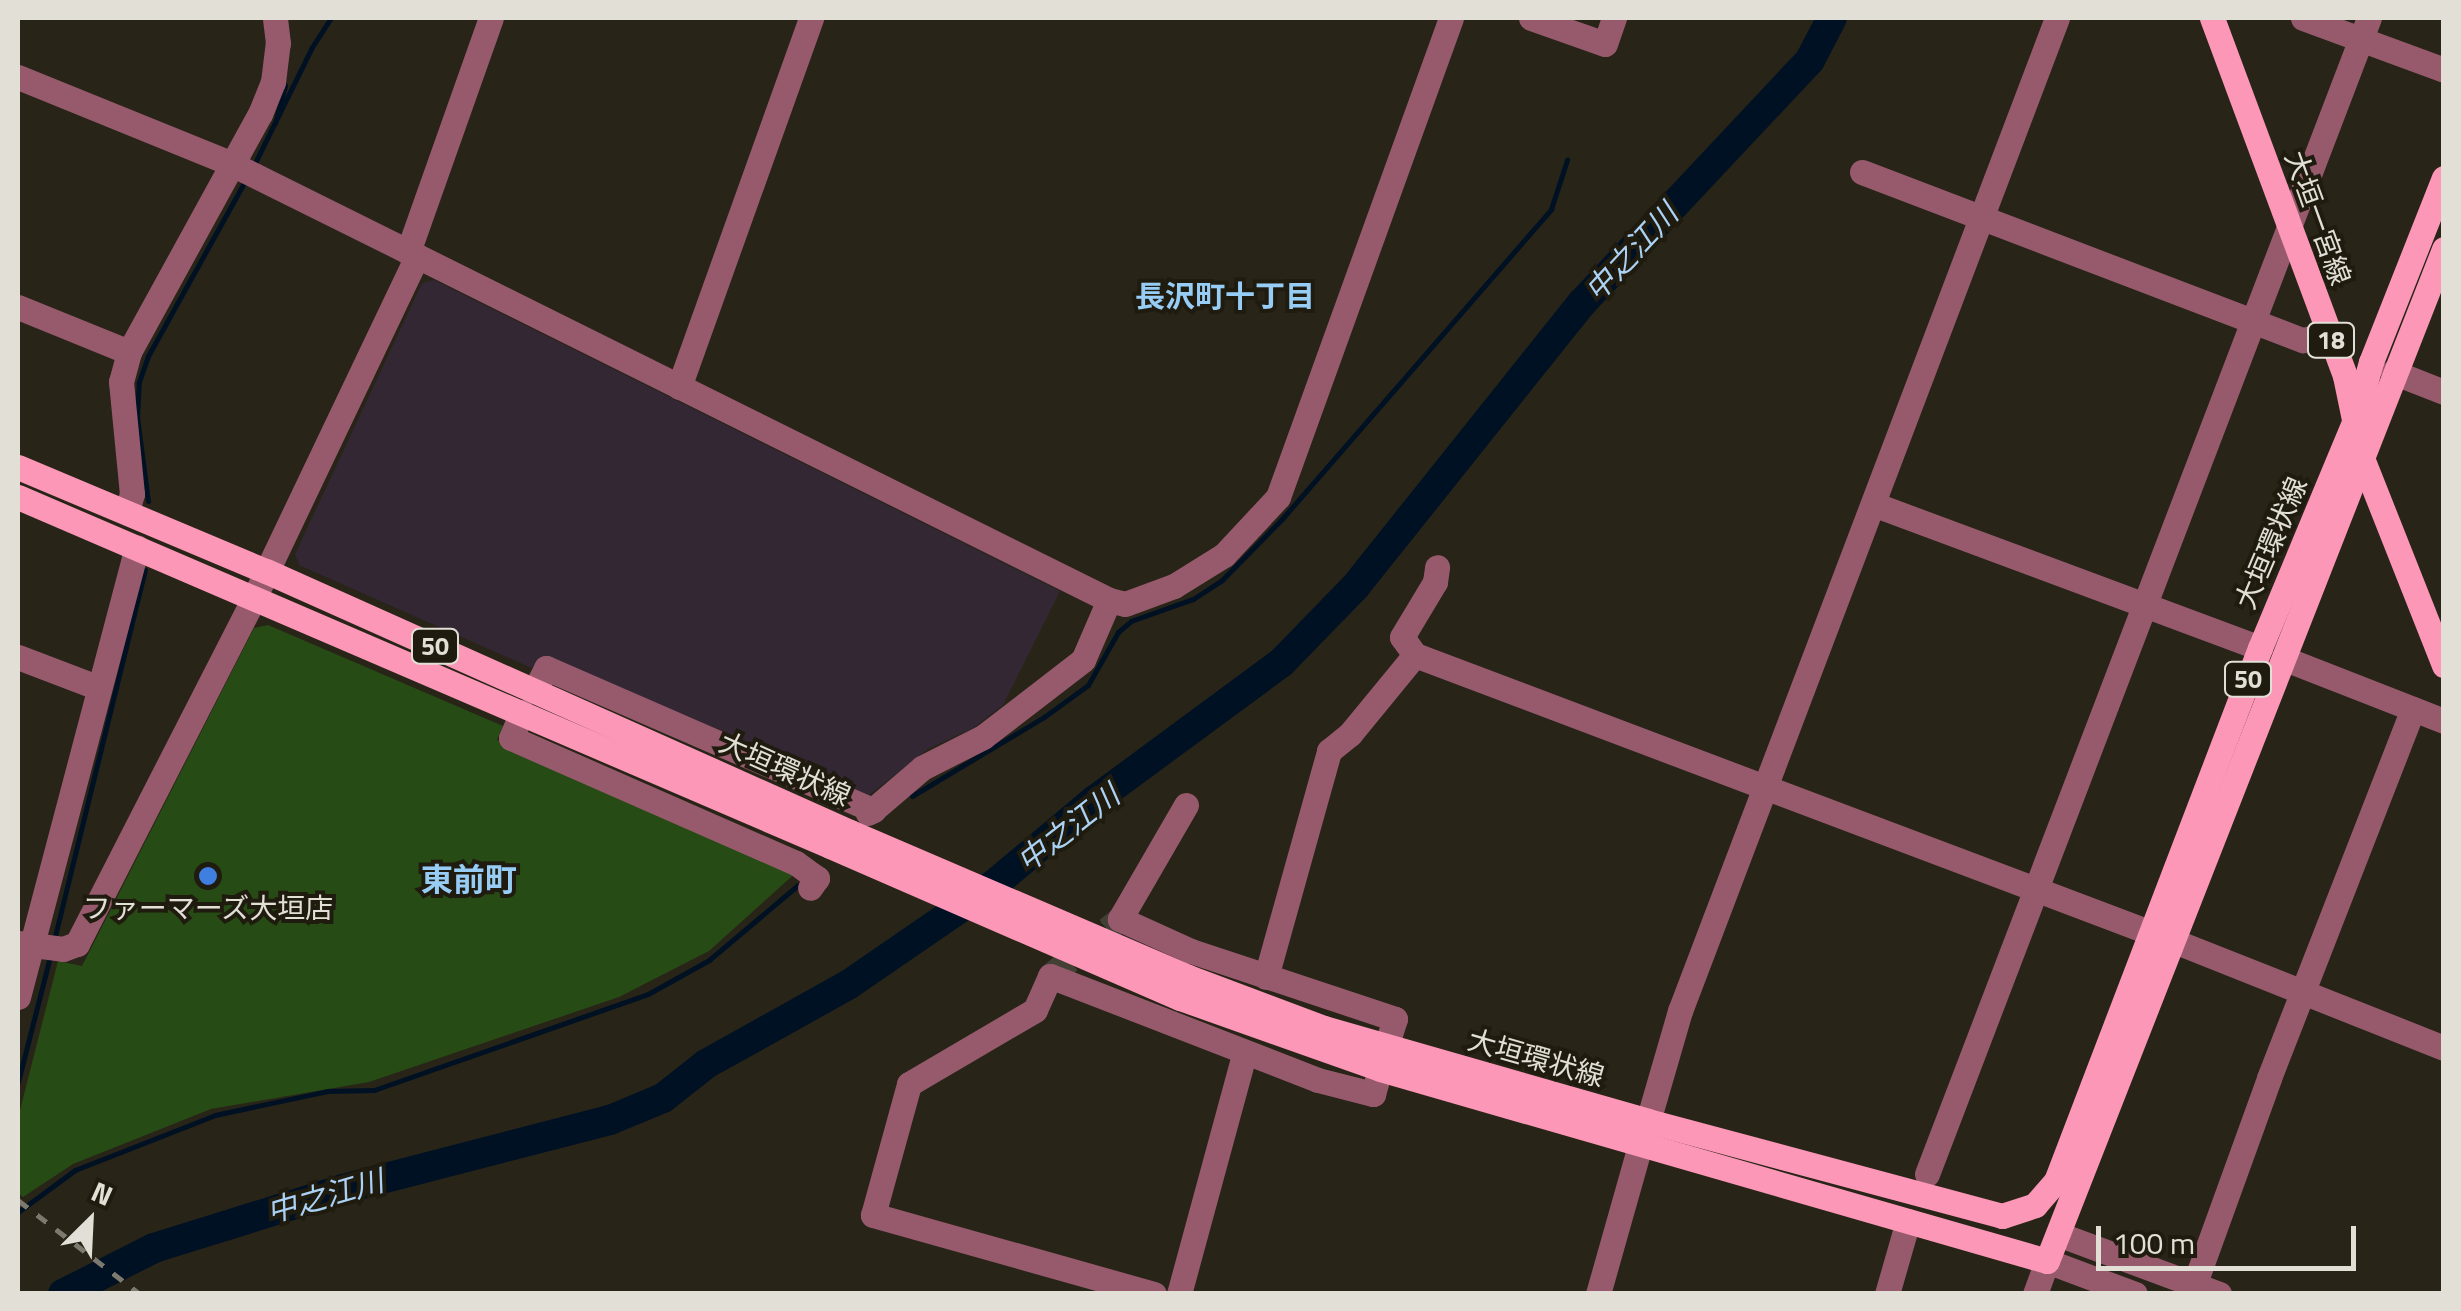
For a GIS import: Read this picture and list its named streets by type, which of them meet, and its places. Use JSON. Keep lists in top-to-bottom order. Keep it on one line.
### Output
{"streets":{"main road":["大垣一宮線","18","大垣環状線","50"]},"crossings":[["大垣一宮線","大垣環状線"],["大垣環状線","50"]],"districts":["長沢町十丁目","東前町"],"water":["中之江川"],"places":["ファーマーズ大垣店"],"scale_bar":"100 m","north":"top right"}
